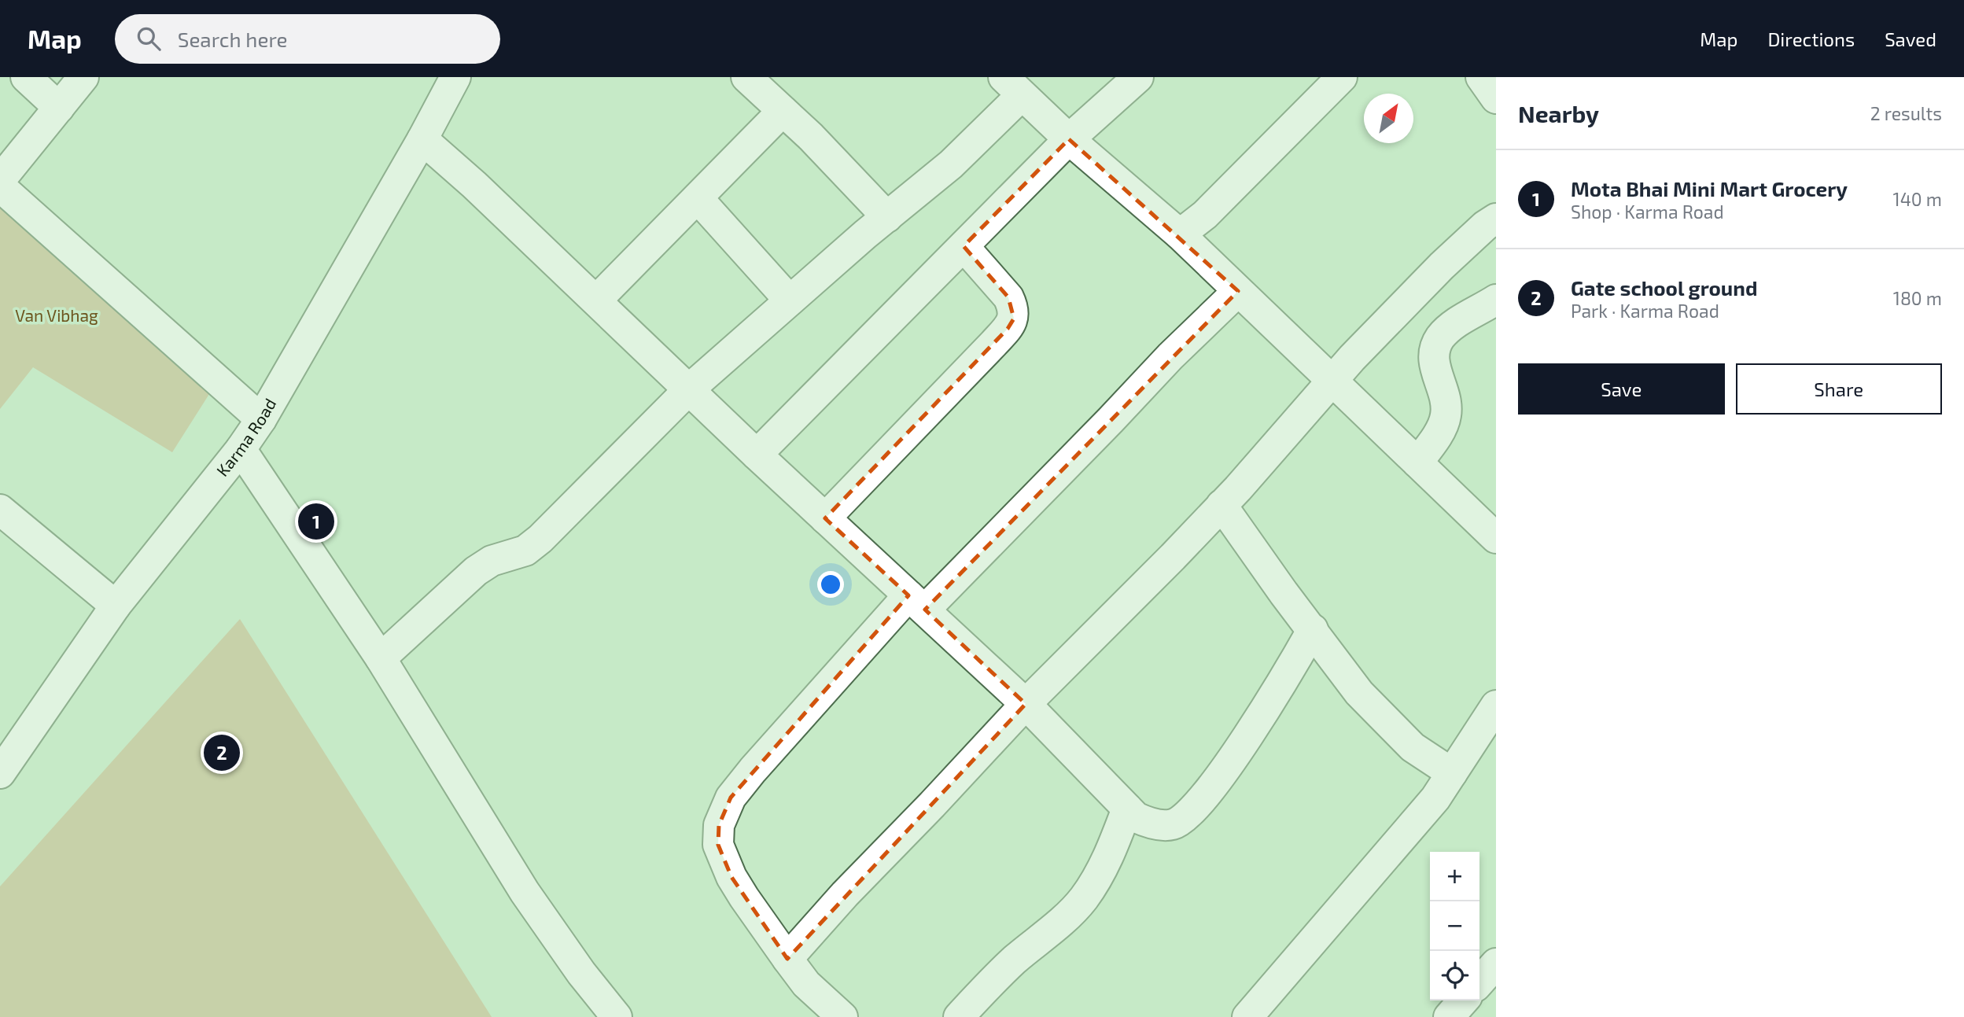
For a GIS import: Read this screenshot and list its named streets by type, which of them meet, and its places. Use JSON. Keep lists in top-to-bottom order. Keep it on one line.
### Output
{"streets":{"street":["Karma Road"]},"parks":["Van Vibhag"],"north":"top right","page":{"header":"Map","search":"Search here","nav":["Map","Directions","Saved"],"heading":["Nearby","2 results"],"list":[{"mark":"1","name":"Mota Bhai Mini Mart Grocery","note":"Shop · Karma Road","value":"140 m"},{"mark":"2","name":"Gate school ground","note":"Park · Karma Road","value":"180 m"}],"buttons":["Save","Share"],"pins":["1","2"],"map_buttons":["+","−"]}}
